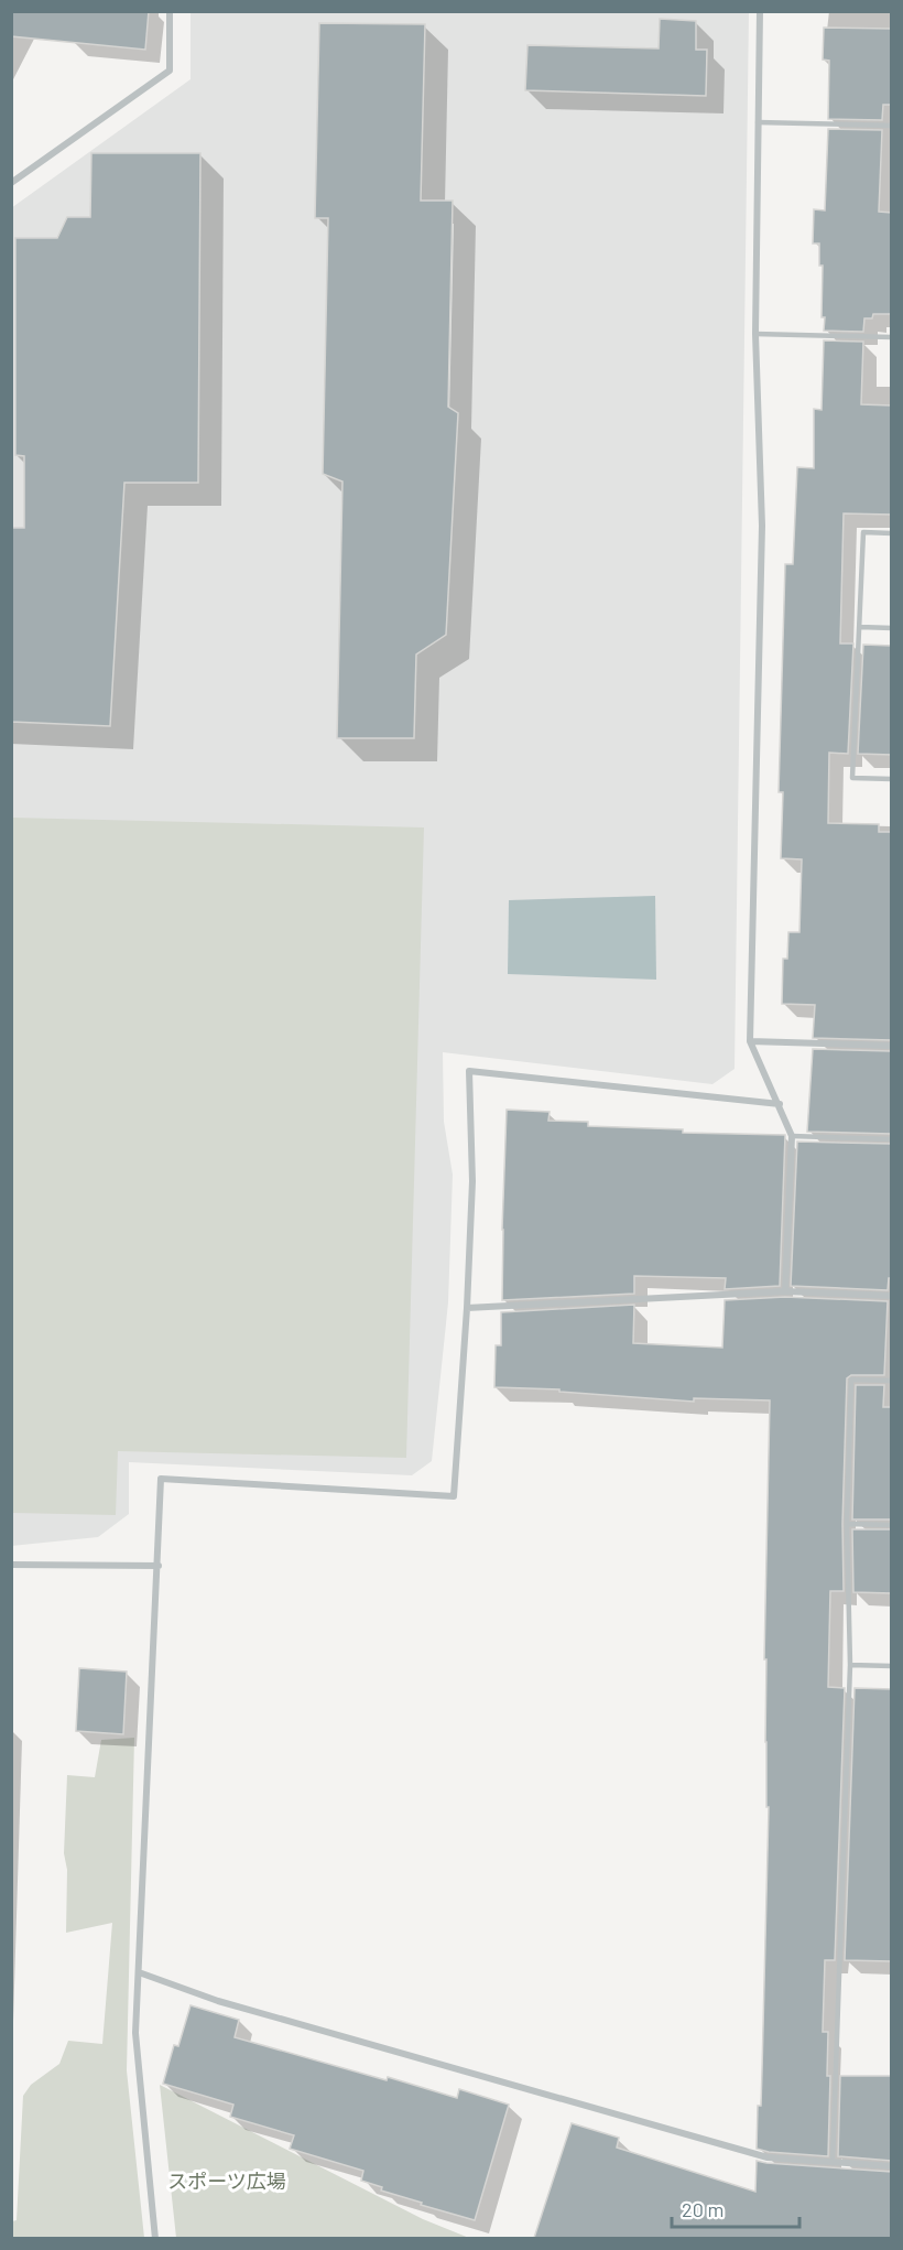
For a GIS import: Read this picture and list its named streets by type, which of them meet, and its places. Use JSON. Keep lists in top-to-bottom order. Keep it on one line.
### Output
{"parks":["スポーツ広場"],"scale_bar":"20 m"}
